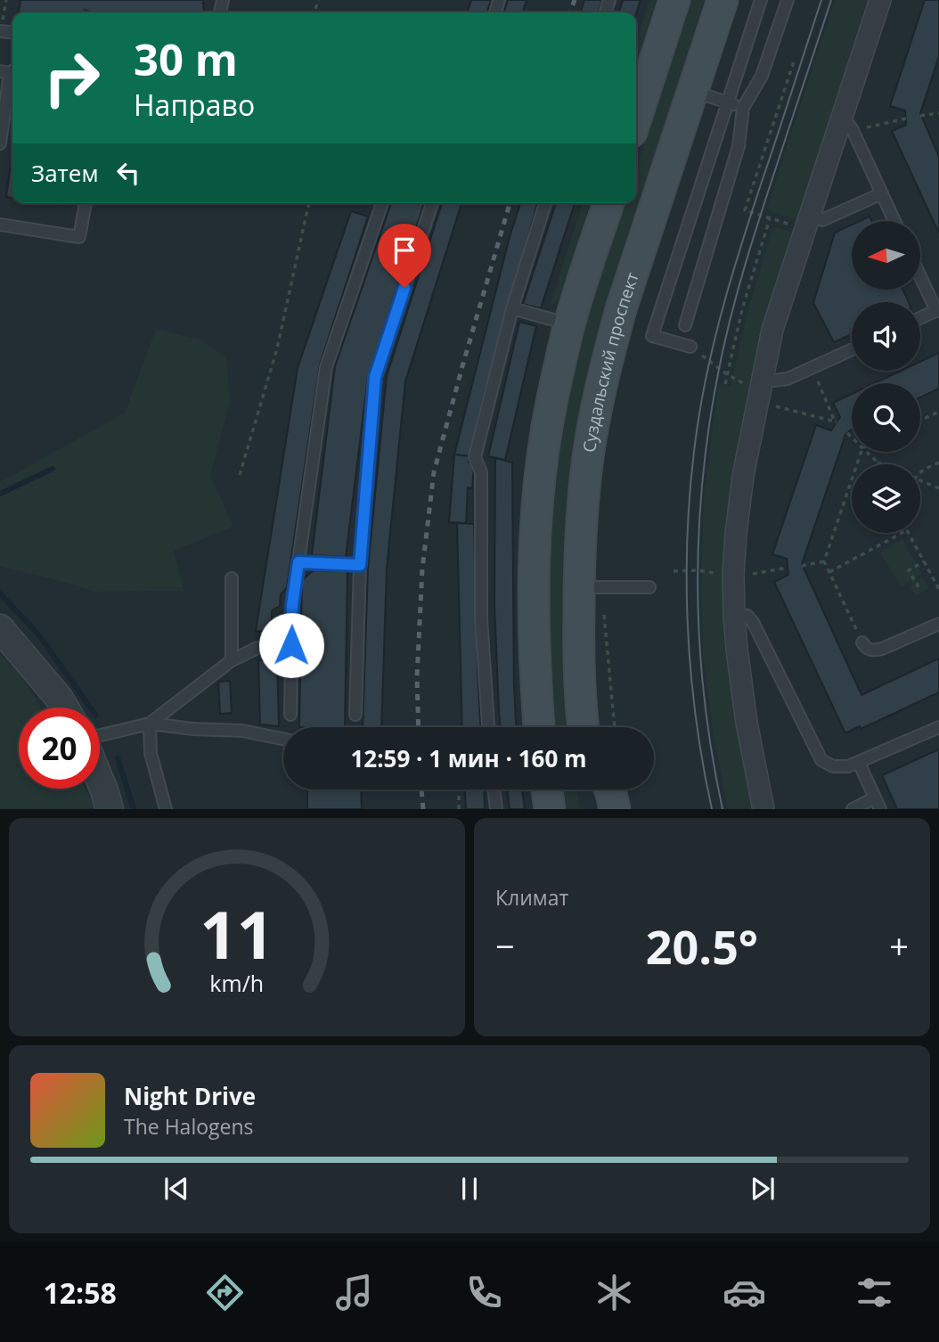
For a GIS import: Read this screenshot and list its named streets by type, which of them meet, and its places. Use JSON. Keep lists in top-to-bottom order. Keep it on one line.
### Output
{"streets":{"main road":["Суздальский проспект"]},"north":"left","page":{"turn":["30 m","Направо"],"then":"Затем","limit":"20","trip":"12:59 · 1 мин · 160 m","tile":"Климат","heat":["−","20.5°","+"],"song":["Night Drive","The Halogens"],"tabs":"12:58","gauge":["11","km/h"]}}
